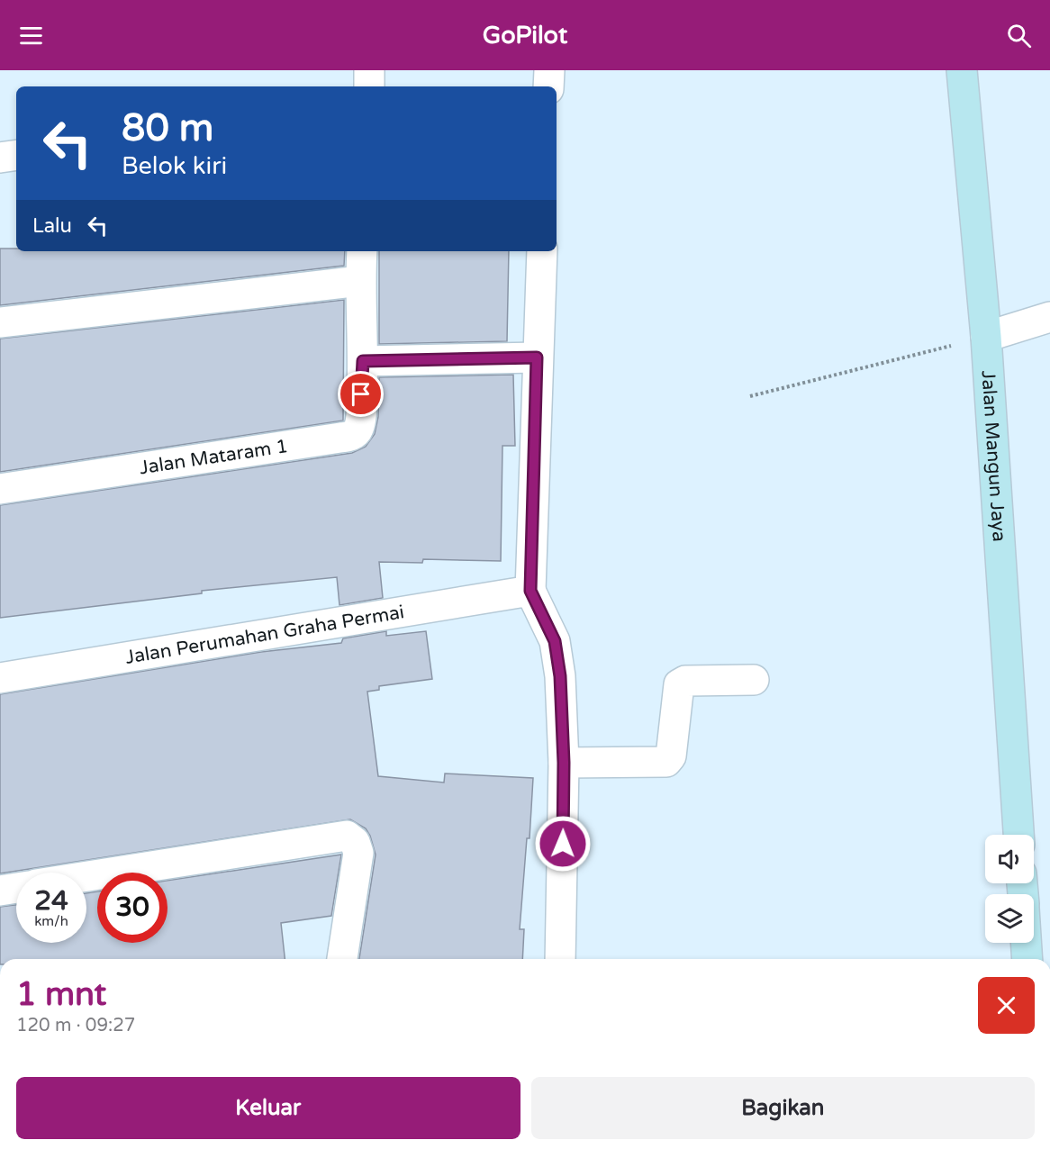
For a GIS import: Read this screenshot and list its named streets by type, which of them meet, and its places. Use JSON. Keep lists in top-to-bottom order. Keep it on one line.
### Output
{"streets":{"street":["Jalan Mataram 1","Jalan Mangun Jaya","Jalan Perumahan Graha Permai"]},"page":{"header":"GoPilot","turn":["80 m","Belok kiri"],"then":"Lalu","speed":"24 km/h","limit":"30","heading":["1 mnt","120 m · 09:27"],"buttons":["Keluar","Bagikan"]}}
